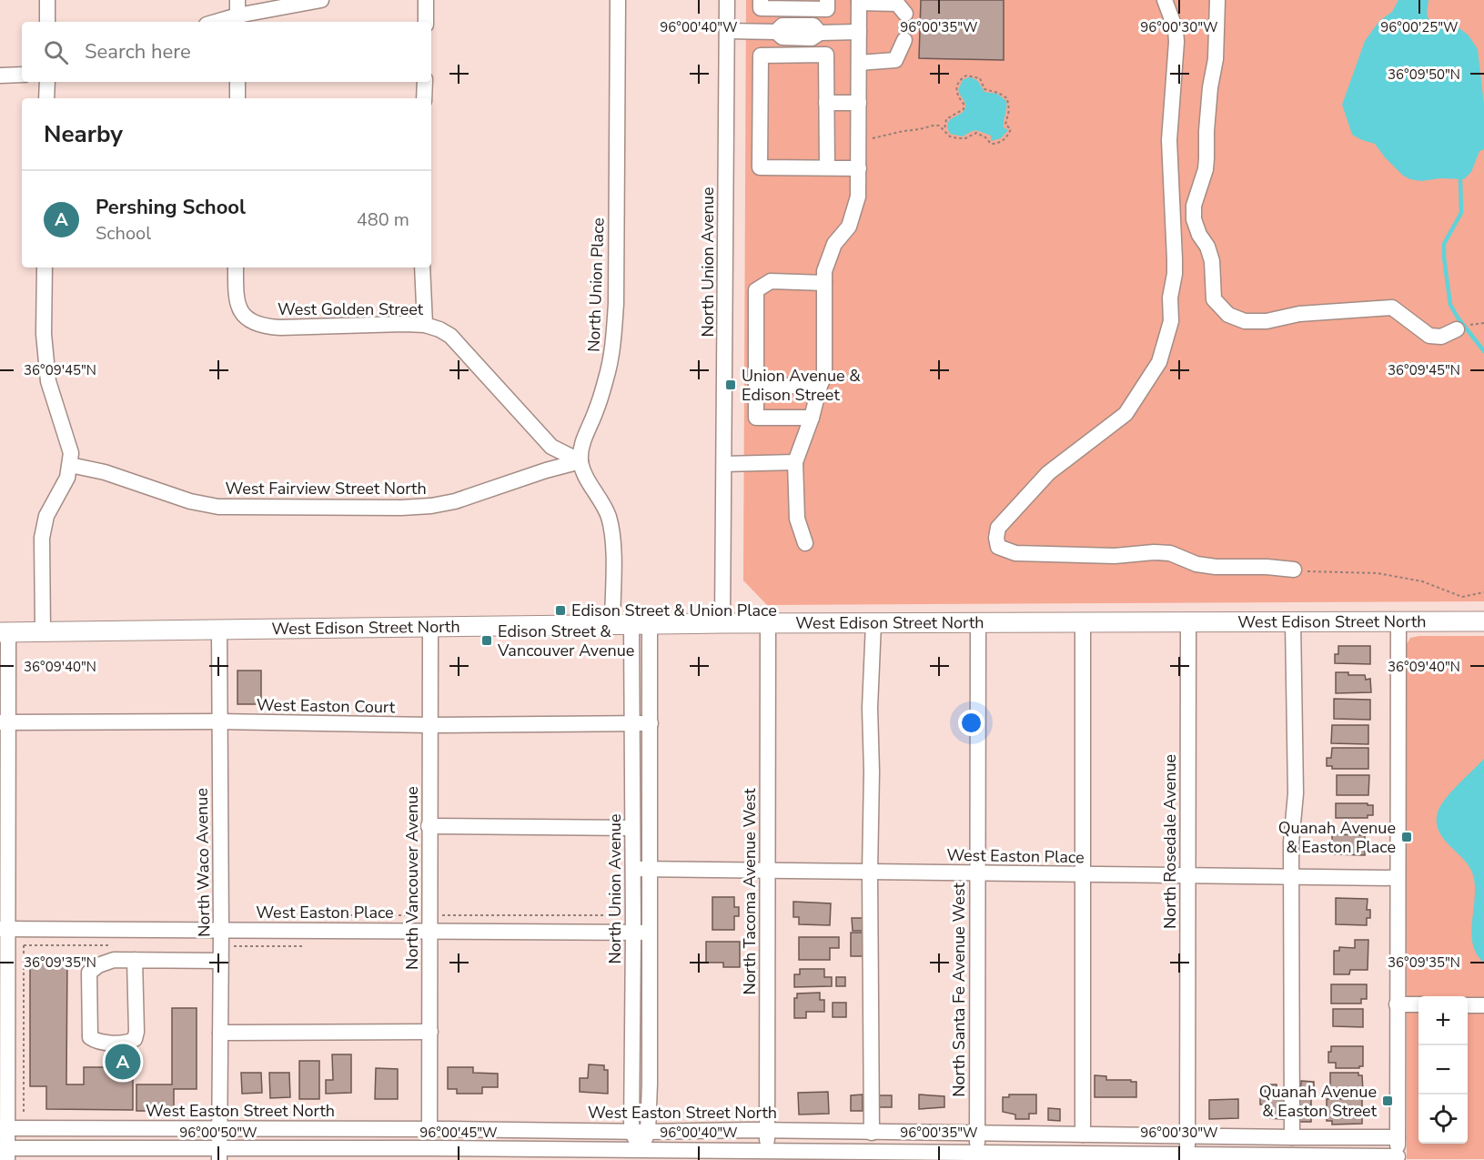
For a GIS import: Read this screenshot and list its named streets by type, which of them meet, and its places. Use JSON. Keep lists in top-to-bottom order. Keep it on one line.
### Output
{"streets":{"main road":["West Edison Street North"],"street":["North Union Avenue","North Union Place","West Golden Street","West Fairview Street North","West Easton Court","North Rosedale Avenue","West Easton Place","North Waco Avenue","North Vancouver Avenue","North Tacoma Avenue West","North Santa Fe Avenue West","West Easton Street North"]},"crossings":[["North Union Avenue","West Edison Street North"],["North Union Avenue","West Easton Court"],["North Union Avenue","West Easton Place"],["North Union Avenue","West Easton Street North"],["North Union Place","West Golden Street"],["North Union Place","West Fairview Street North"],["West Golden Street","West Fairview Street North"],["West Edison Street North","North Rosedale Avenue"],["West Edison Street North","North Waco Avenue"],["West Edison Street North","North Vancouver Avenue"],["West Edison Street North","North Tacoma Avenue West"],["West Edison Street North","North Santa Fe Avenue West"],["West Easton Court","North Waco Avenue"],["West Easton Court","North Vancouver Avenue"],["North Rosedale Avenue","West Easton Place"],["North Rosedale Avenue","West Easton Street North"],["West Easton Place","North Waco Avenue"],["West Easton Place","North Vancouver Avenue"],["West Easton Place","North Tacoma Avenue West"],["West Easton Place","North Santa Fe Avenue West"],["North Waco Avenue","West Easton Street North"],["North Vancouver Avenue","West Easton Street North"],["North Tacoma Avenue West","West Easton Street North"],["North Santa Fe Avenue West","West Easton Street North"]],"places":{"transit":["Union Avenue & Edison Street","Edison Street & Union Place","Edison Street & Vancouver Avenue","Quanah Avenue & Easton Place","Quanah Avenue & Easton Street"]},"page":{"search":"Search here","heading":"Nearby","list":[{"mark":"A","name":"Pershing School","note":"School","value":"480 m"}],"map_buttons":["+","−"],"pins":"A"},"coordinates":["96°00'40\"W","96°00'35\"W","96°00'30\"W","96°00'25\"W","36°09'50\"N","36°09'45\"N","36°09'40\"N","36°09'35\"N","96°00'50\"W","96°00'45\"W"]}
